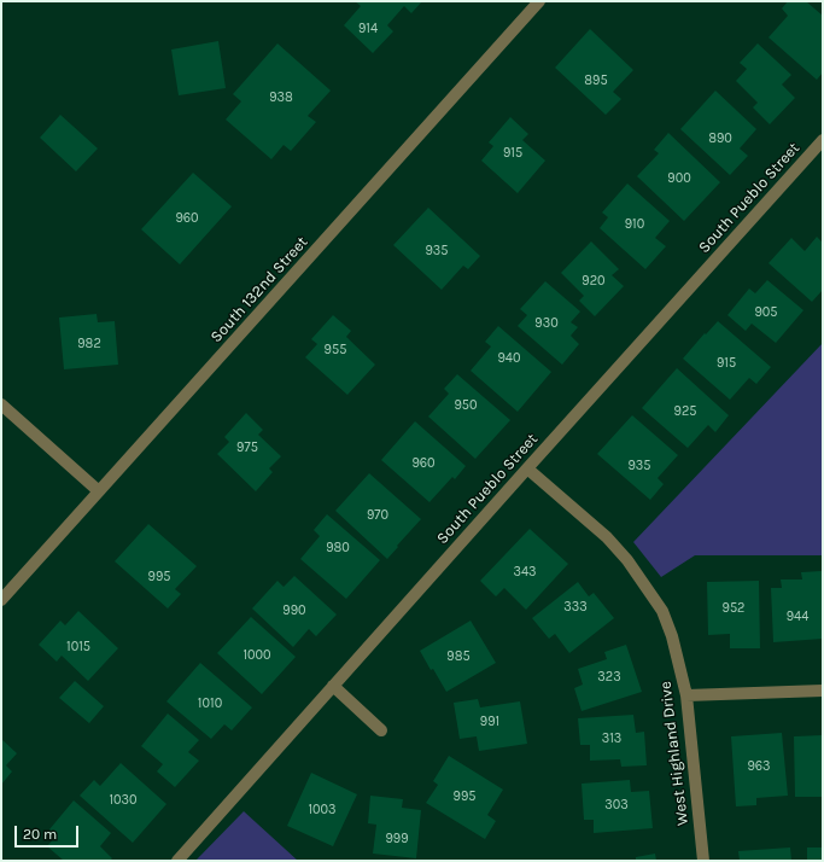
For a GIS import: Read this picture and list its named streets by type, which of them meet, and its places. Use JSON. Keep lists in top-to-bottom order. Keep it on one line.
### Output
{"streets":{"street":["South Pueblo Street","South 132nd Street","West Highland Drive"]},"crossings":[["South Pueblo Street","West Highland Drive"]],"house_numbers":["914","895","938","890","915","900","960","910","935","920","905","930","982","955","940","915","950","925","975","960","935","970","980","343","995","333","952","990","944","1015","1000","985","323","1010","991","313","963","995","1030","303","1003","999"],"scale_bar":"20 m"}
